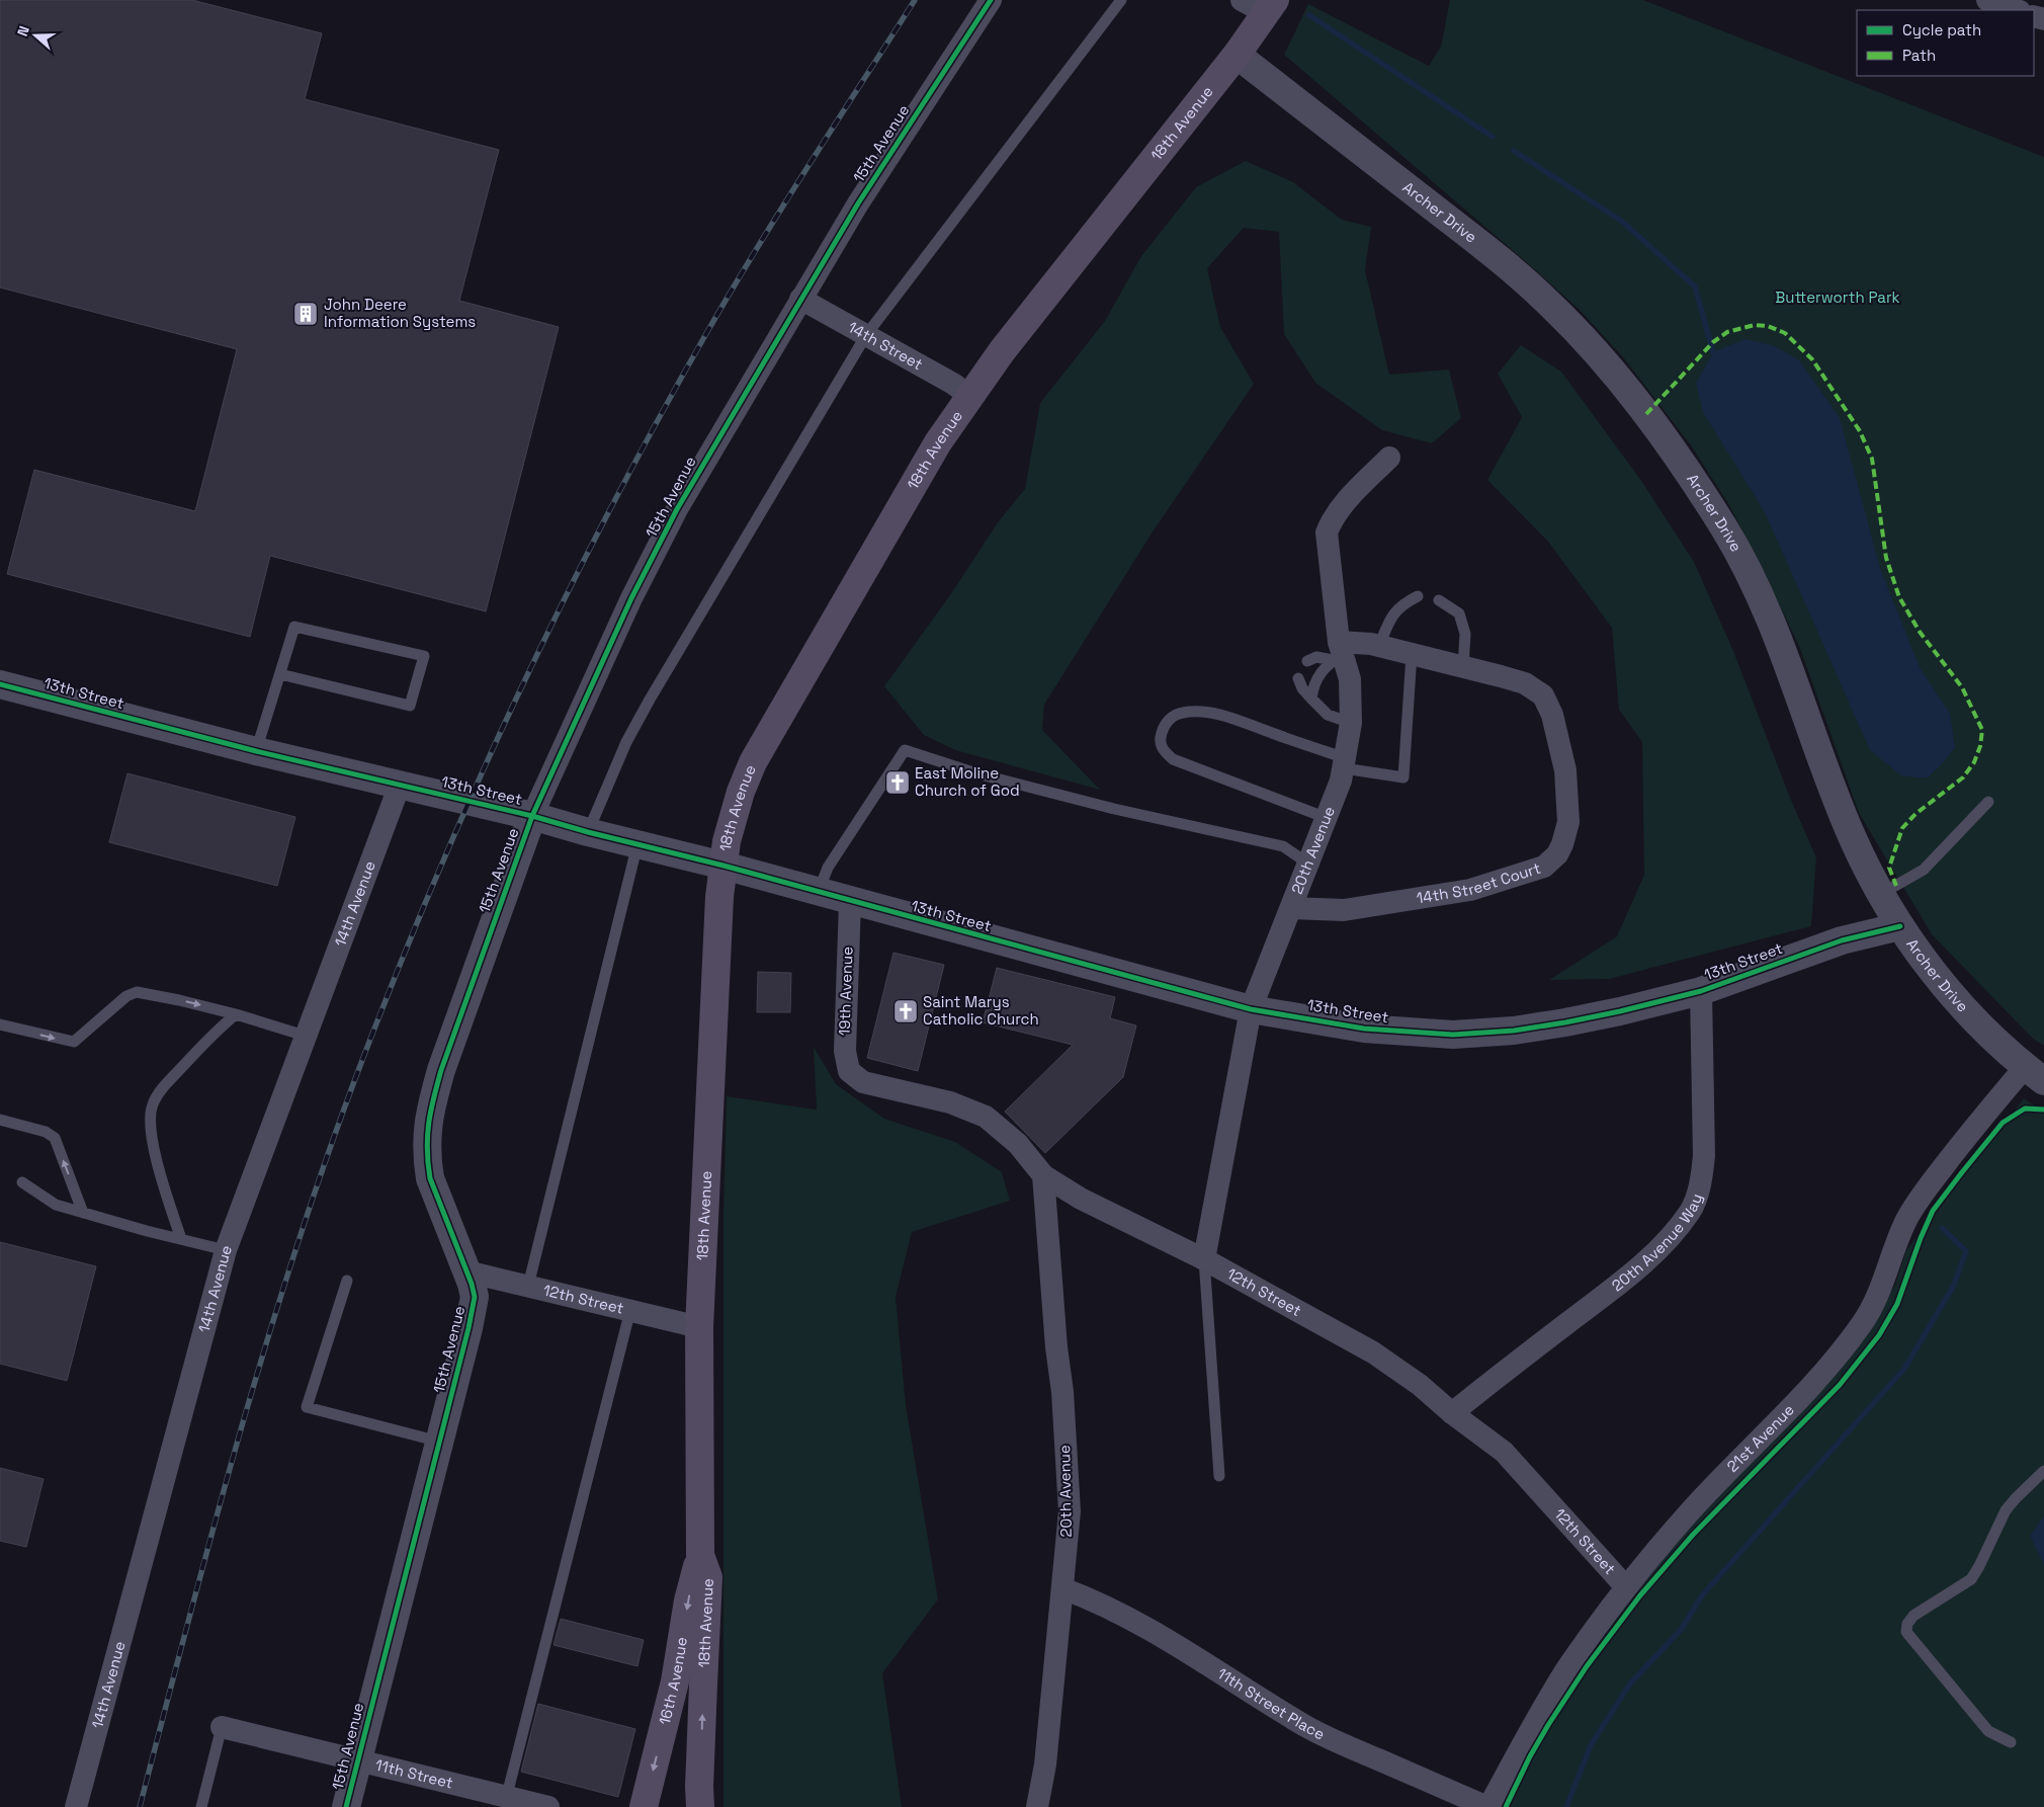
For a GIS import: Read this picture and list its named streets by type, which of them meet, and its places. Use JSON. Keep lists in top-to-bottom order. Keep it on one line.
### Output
{"streets":{"main road":["18th Avenue","16th Avenue"],"street":["15th Avenue","Archer Drive","14th Street","13th Street","20th Avenue","14th Street Court","14th Avenue","19th Avenue","20th Avenue Way","12th Street","21st Avenue","11th Street Place","11th Street"]},"crossings":[["18th Avenue","Archer Drive"],["18th Avenue","14th Street"],["18th Avenue","13th Street"],["18th Avenue","12th Street"],["18th Avenue","16th Avenue"],["15th Avenue","14th Street"],["15th Avenue","13th Street"],["15th Avenue","12th Street"],["15th Avenue","11th Street"],["Archer Drive","13th Street"],["Archer Drive","21st Avenue"],["13th Street","20th Avenue"],["13th Street","14th Avenue"],["13th Street","19th Avenue"],["13th Street","20th Avenue Way"],["20th Avenue","14th Street Court"],["20th Avenue","12th Street"],["20th Avenue","11th Street Place"],["19th Avenue","12th Street"],["20th Avenue Way","12th Street"],["12th Street","21st Avenue"],["21st Avenue","11th Street Place"]],"one_way":["16th Avenue"],"parks":["Butterworth Park"],"places":{"building":["John Deere Information Systems"],"church":["East Moline Church of God","Saint Marys Catholic Church"]},"legend":["Cycle path","Path"],"north":"left"}
